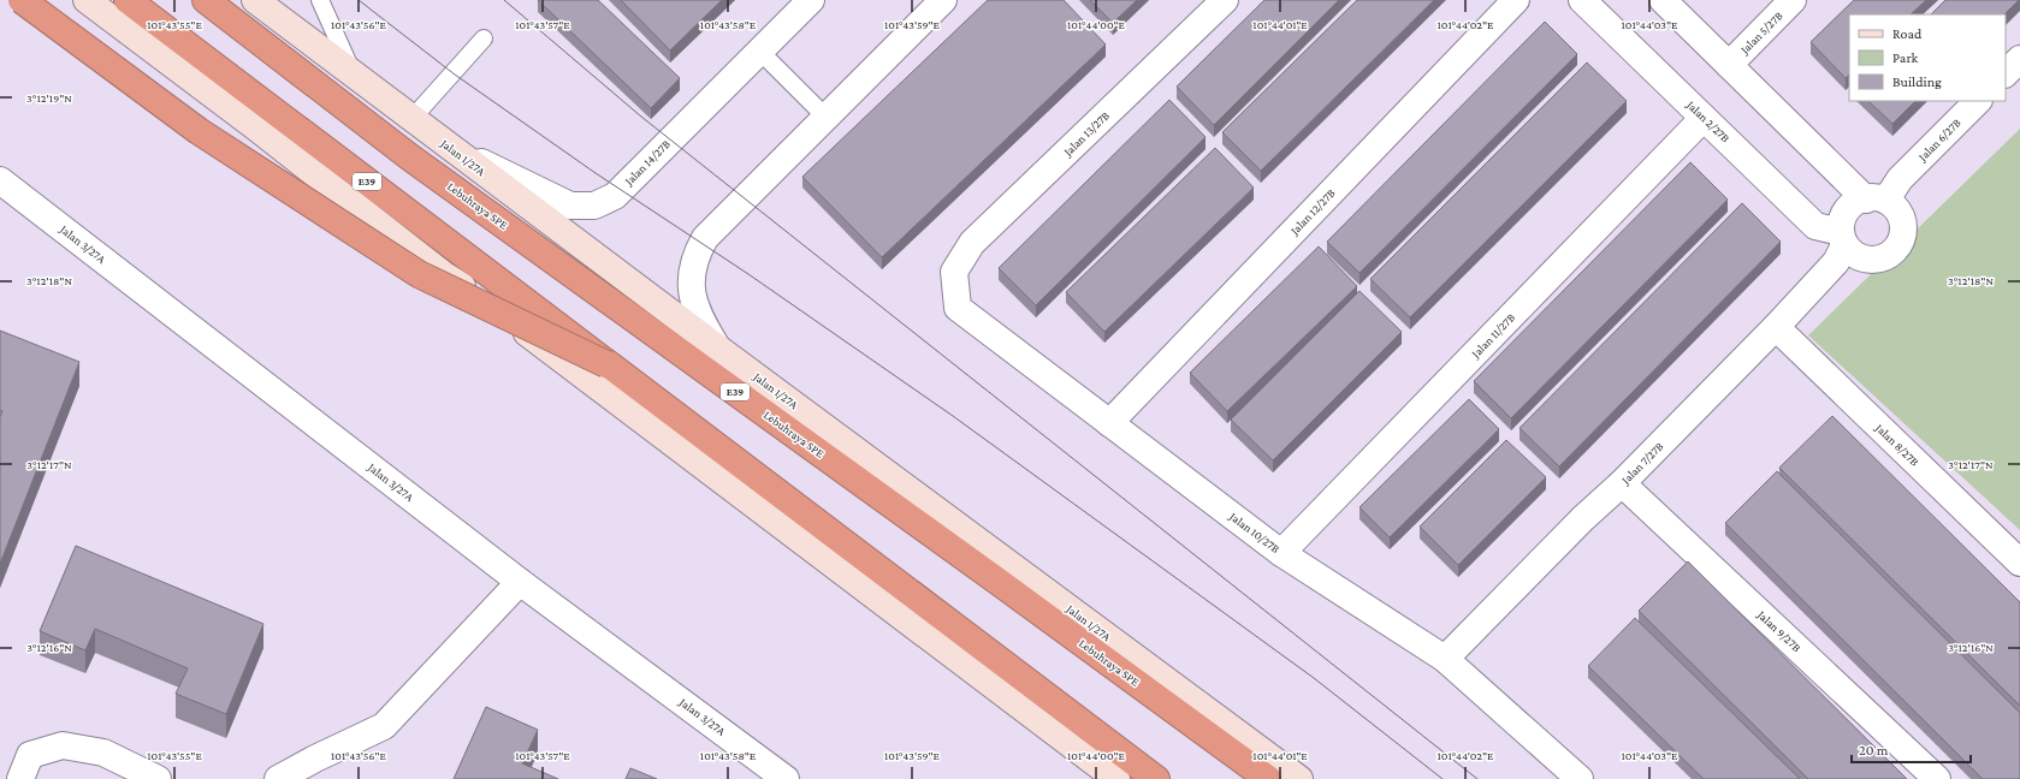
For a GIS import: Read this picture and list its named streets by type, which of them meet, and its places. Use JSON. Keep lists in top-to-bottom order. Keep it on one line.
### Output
{"streets":{"highway":["E39","Lebuhraya SPE"],"main road":["Jalan 1/27A"],"street":["Jalan 5/27B","Jalan 2/27B","Jalan 13/27B","Jalan 6/27B","Jalan 14/27B","Jalan 12/27B","Jalan 3/27A","Jalan 11/27B","Jalan 8/27B","Jalan 7/27B","Jalan 10/27B","Jalan 9/27B"]},"crossings":[["Jalan 2/27B","Jalan 6/27B"],["Jalan 2/27B","Jalan 11/27B"],["Jalan 2/27B","Jalan 7/27B"],["Jalan 13/27B","Jalan 10/27B"],["Jalan 6/27B","Jalan 7/27B"],["Jalan 1/27A","Jalan 14/27B"],["Jalan 12/27B","Jalan 10/27B"],["Jalan 11/27B","Jalan 10/27B"],["Jalan 8/27B","Jalan 7/27B"],["Jalan 7/27B","Jalan 10/27B"],["Jalan 7/27B","Jalan 9/27B"]],"legend":["Road","Park","Building"],"scale_bar":"20 m","coordinates":["101°43'55\"E","101°43'56\"E","101°43'57\"E","101°43'58\"E","101°43'59\"E","101°44'00\"E","101°44'01\"E","101°44'02\"E","101°44'03\"E","3°12'19\"N","3°12'18\"N","3°12'17\"N","3°12'16\"N"]}
